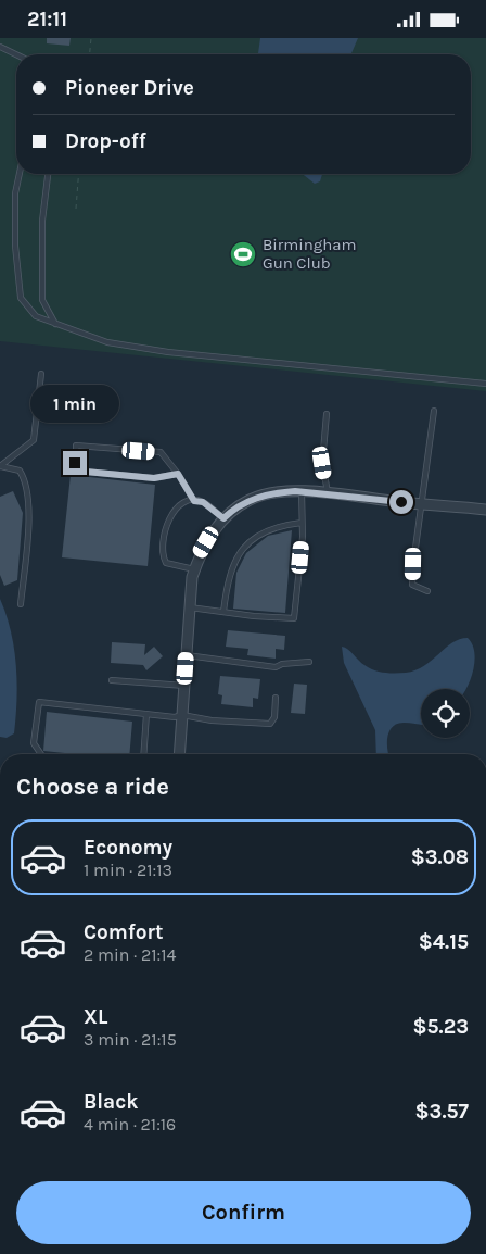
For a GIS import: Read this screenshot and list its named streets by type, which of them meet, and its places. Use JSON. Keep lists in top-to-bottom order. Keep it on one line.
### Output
{"places":{"sports":["Birmingham Gun Club"]},"page":{"status":"21:11","banner":["Pioneer Drive","Drop-off"],"bubble":"1 min","heading":"Choose a ride","list":[{"name":"Economy","note":"1 min · 21:13","value":"$3.08"},{"name":"Comfort","note":"2 min · 21:14","value":"$4.15"},{"name":"XL","note":"3 min · 21:15","value":"$5.23"},{"name":"Black","note":"4 min · 21:16","value":"$3.57"}],"buttons":"Confirm"}}
